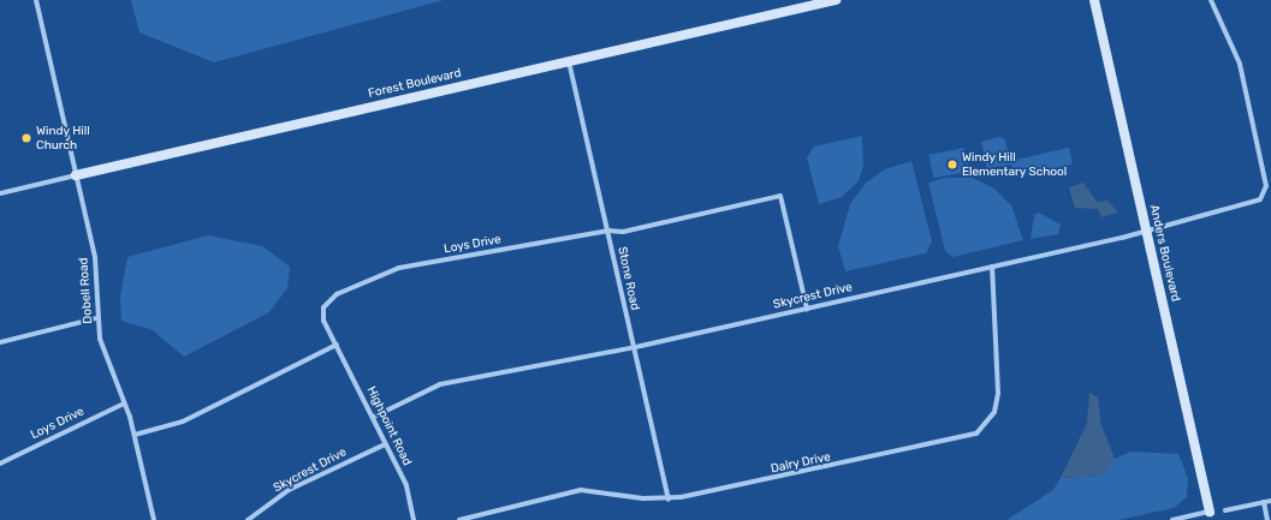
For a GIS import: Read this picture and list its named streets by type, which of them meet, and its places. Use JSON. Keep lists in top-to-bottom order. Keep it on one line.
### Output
{"streets":{"street":["Forest Boulevard","Loys Drive","Anders Boulevard","Stone Road","Dobell Road","Skycrest Drive","Highpoint Road","Dalry Drive"]},"crossings":[["Forest Boulevard","Stone Road"],["Forest Boulevard","Dobell Road"],["Loys Drive","Stone Road"],["Loys Drive","Dobell Road"],["Loys Drive","Skycrest Drive"],["Loys Drive","Highpoint Road"],["Anders Boulevard","Skycrest Drive"],["Stone Road","Skycrest Drive"],["Stone Road","Dalry Drive"],["Skycrest Drive","Highpoint Road"],["Skycrest Drive","Dalry Drive"]],"places":["Windy Hill Church","Windy Hill Elementary School"]}
